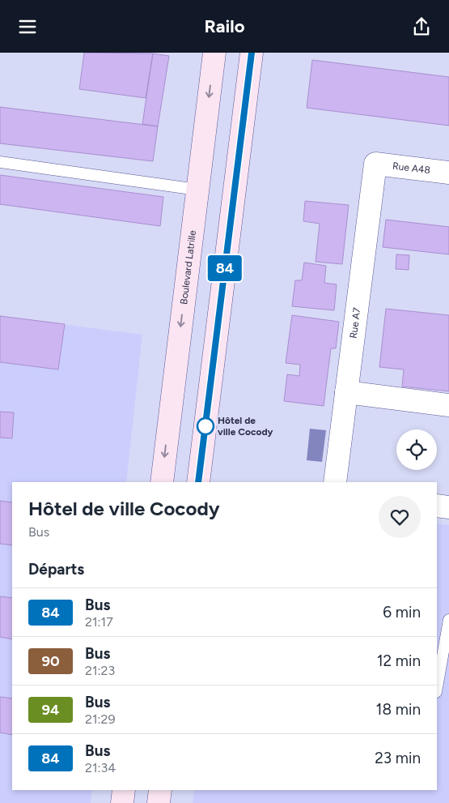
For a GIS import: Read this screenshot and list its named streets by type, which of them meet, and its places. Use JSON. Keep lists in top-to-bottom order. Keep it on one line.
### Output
{"streets":{"street":["Rue A48","Boulevard Latrille","Rue A7"]},"crossings":[["Rue A48","Rue A7"]],"places":["Hôtel de ville Cocody"],"lines":["bus line 84"],"page":{"header":"Railo","on_map":"84","heading":[["Hôtel de ville Cocody","Bus"],"Départs"],"list":[{"mark":"84","name":"Bus","note":"21:17","value":"6 min"},{"mark":"90","name":"Bus","note":"21:23","value":"12 min"},{"mark":"94","name":"Bus","note":"21:29","value":"18 min"},{"mark":"84","name":"Bus","note":"21:34","value":"23 min"}]}}
